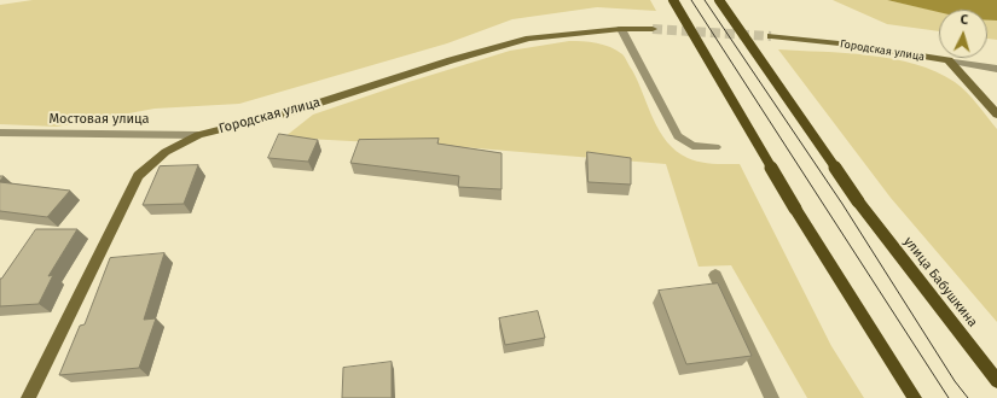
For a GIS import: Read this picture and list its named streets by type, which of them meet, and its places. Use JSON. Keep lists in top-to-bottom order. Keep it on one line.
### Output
{"streets":{"main road":["улица Бабушкина"],"street":["Городская улица","Мостовая улица"]},"crossings":[["Городская улица","Мостовая улица"]],"north":"top"}
